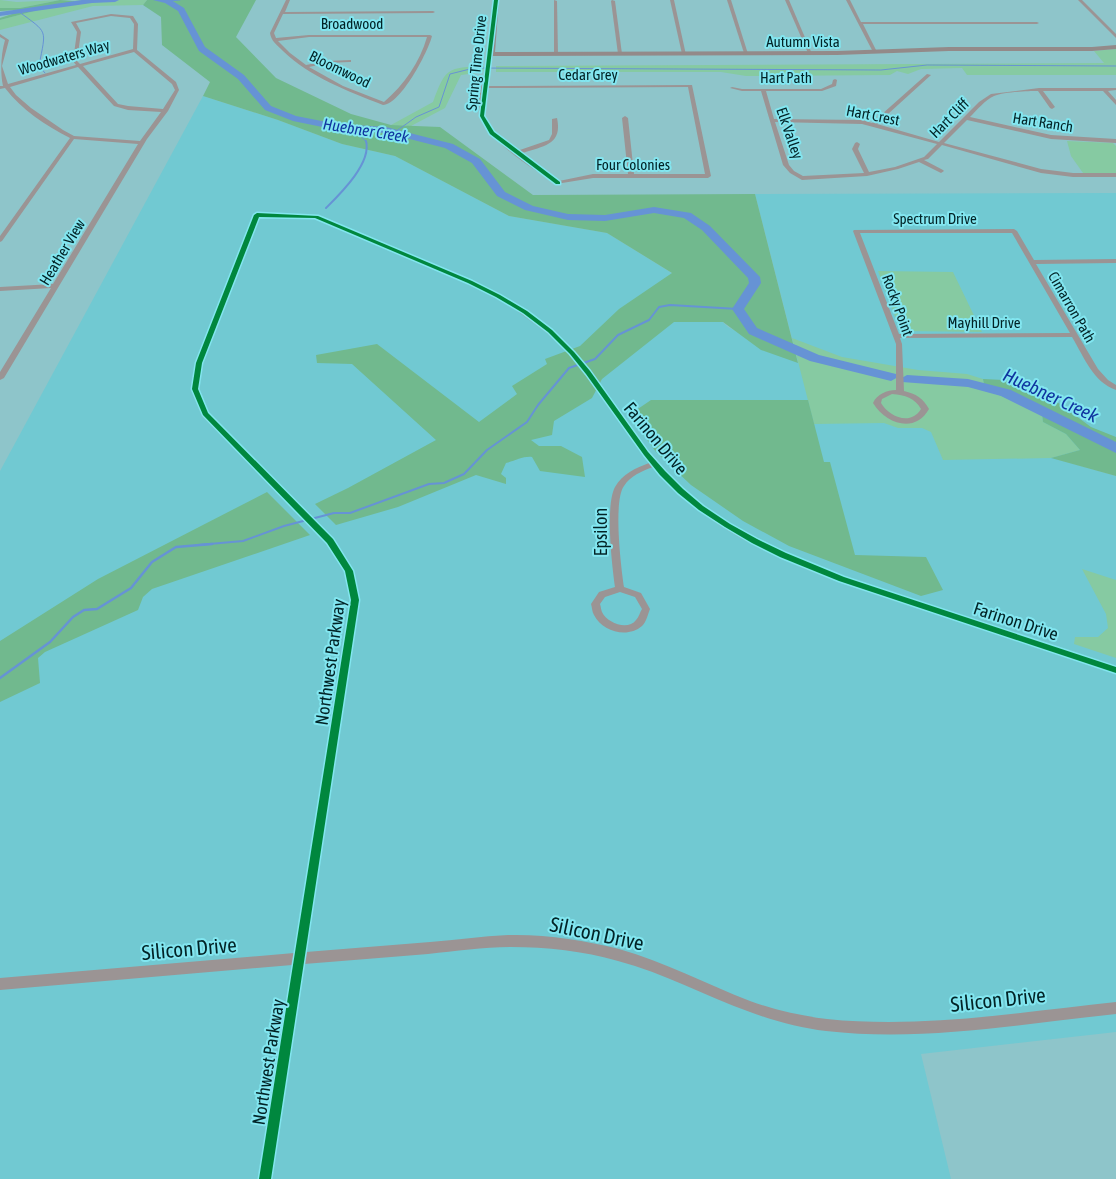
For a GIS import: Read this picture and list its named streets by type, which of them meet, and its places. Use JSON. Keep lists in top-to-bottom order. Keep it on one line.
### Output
{"streets":{"street":["Broadwood","Autumn Vista","Woodwaters Way","Spring Time Drive","Bloomwood","Cedar Grey","Hart Path","Hart Crest","Hart Cliff","Hart Ranch","Elk Valley","Four Colonies","Spectrum Drive","Heather View","Rocky Point","Cimarron Path","Mayhill Drive","Farinon Drive","Epsilon","Northwest Parkway","Silicon Drive"]},"crossings":[["Broadwood","Bloomwood"],["Autumn Vista","Spring Time Drive"],["Woodwaters Way","Heather View"],["Spring Time Drive","Cedar Grey"],["Spring Time Drive","Four Colonies"],["Cedar Grey","Four Colonies"],["Hart Path","Elk Valley"],["Hart Crest","Hart Cliff"],["Hart Crest","Elk Valley"],["Hart Cliff","Hart Ranch"],["Hart Cliff","Elk Valley"],["Spectrum Drive","Rocky Point"],["Spectrum Drive","Cimarron Path"],["Rocky Point","Mayhill Drive"],["Cimarron Path","Mayhill Drive"],["Farinon Drive","Epsilon"],["Farinon Drive","Northwest Parkway"],["Northwest Parkway","Silicon Drive"]],"water":["Huebner Creek"]}
